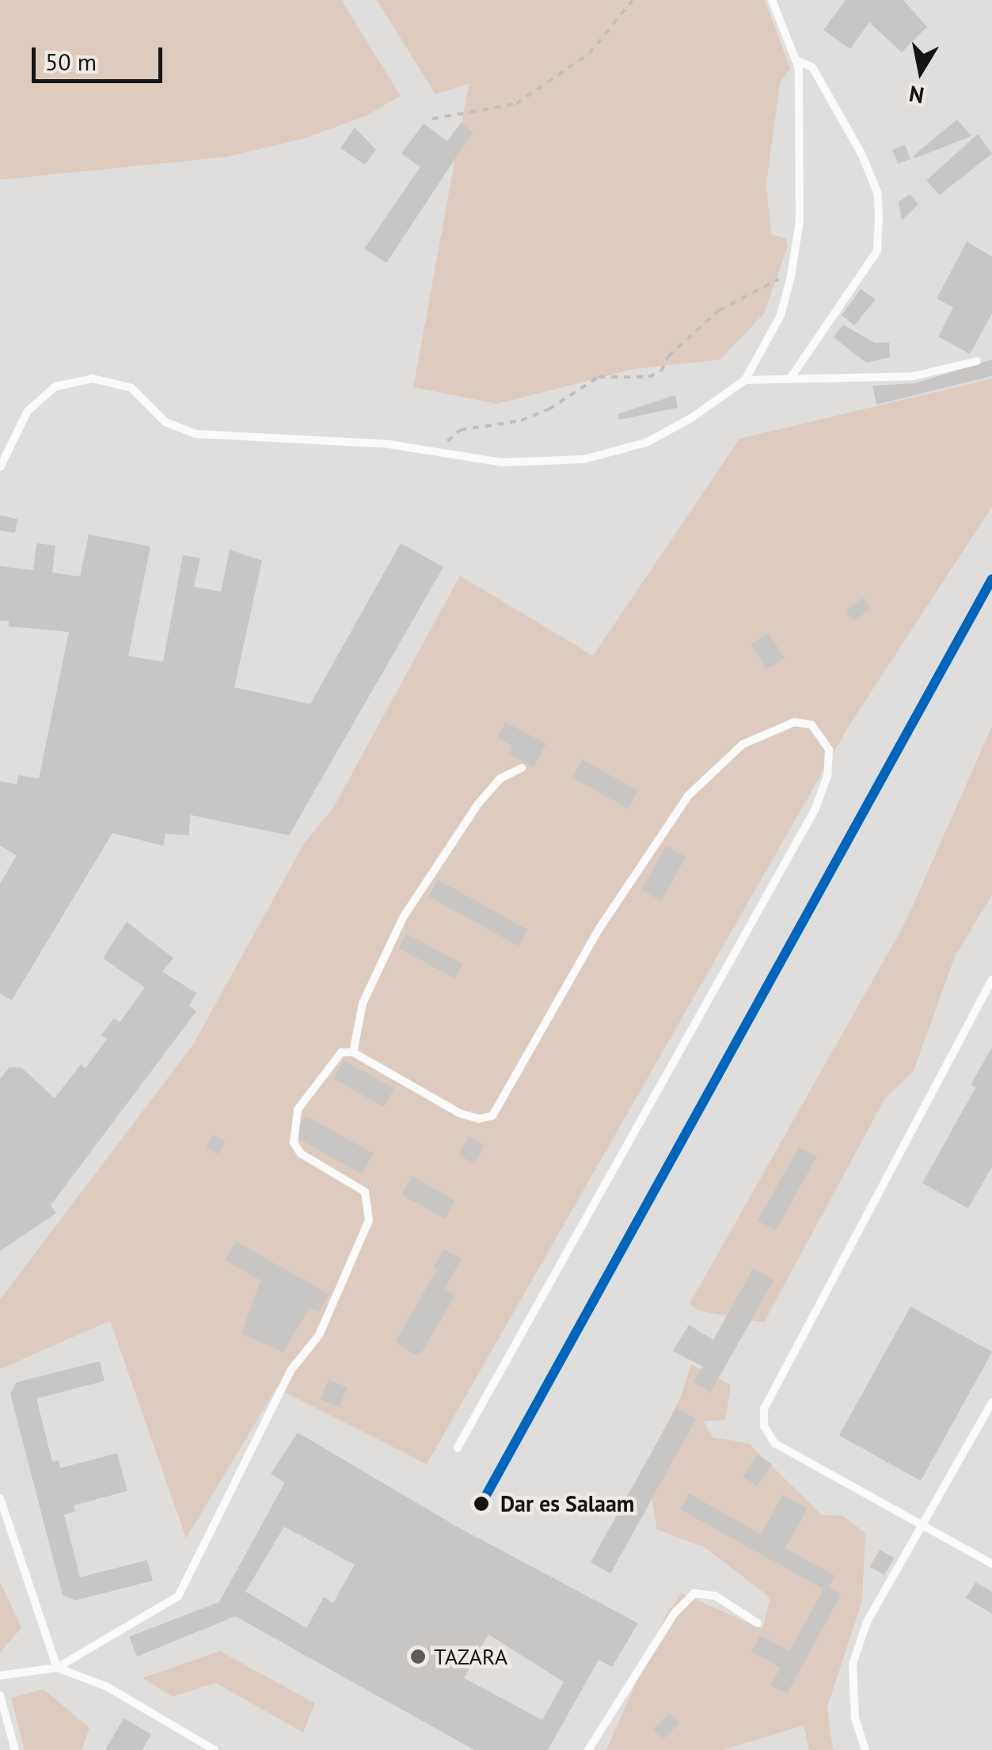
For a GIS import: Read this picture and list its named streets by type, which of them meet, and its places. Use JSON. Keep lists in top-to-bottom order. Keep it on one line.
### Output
{"places":["Dar es Salaam","TAZARA"],"scale_bar":"50 m","north":"bottom"}
